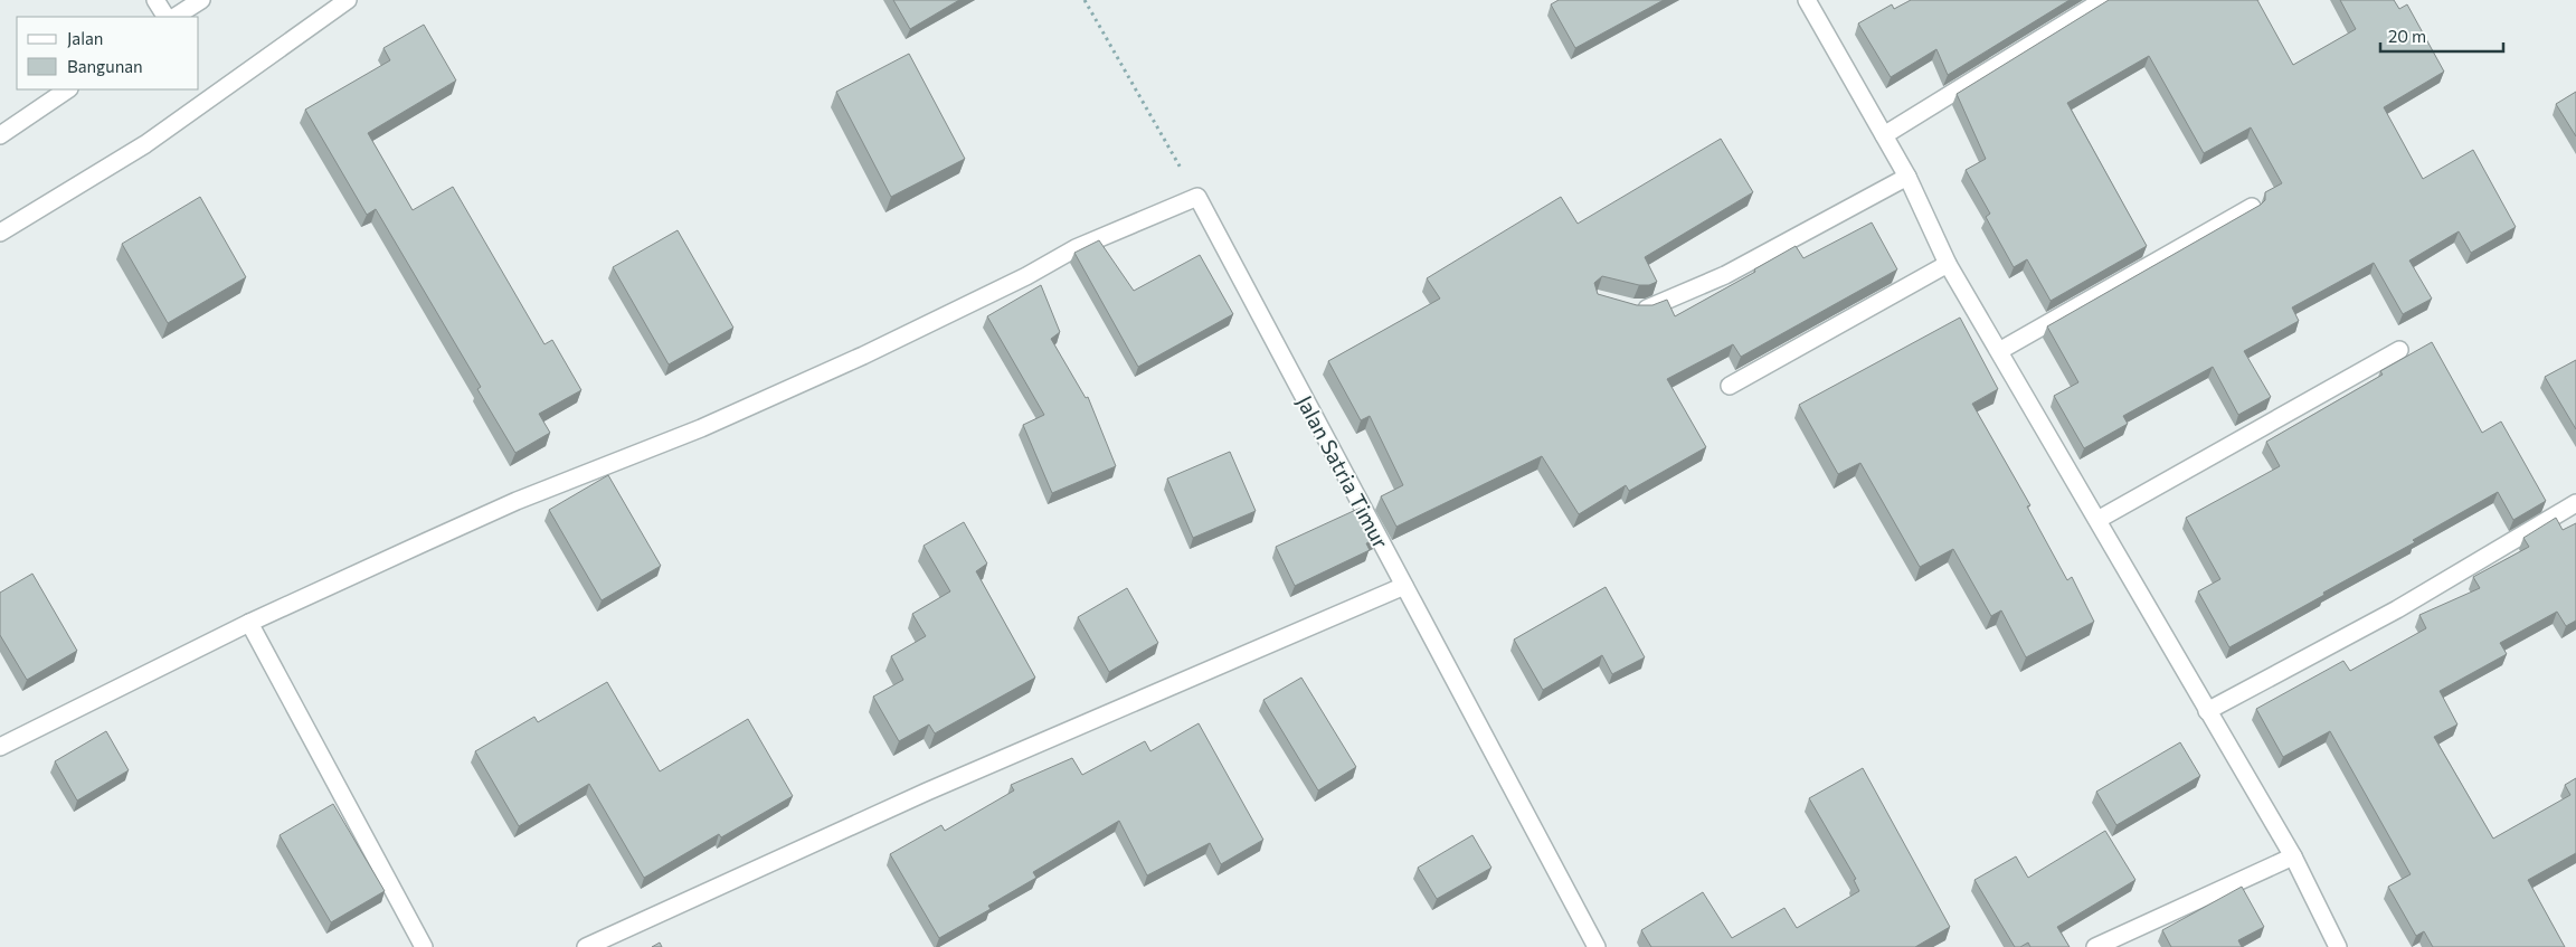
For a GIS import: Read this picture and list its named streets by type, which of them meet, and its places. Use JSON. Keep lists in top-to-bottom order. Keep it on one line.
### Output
{"streets":{"street":["Jalan Satria Timur"]},"legend":["Jalan","Bangunan"],"scale_bar":"20 m"}
